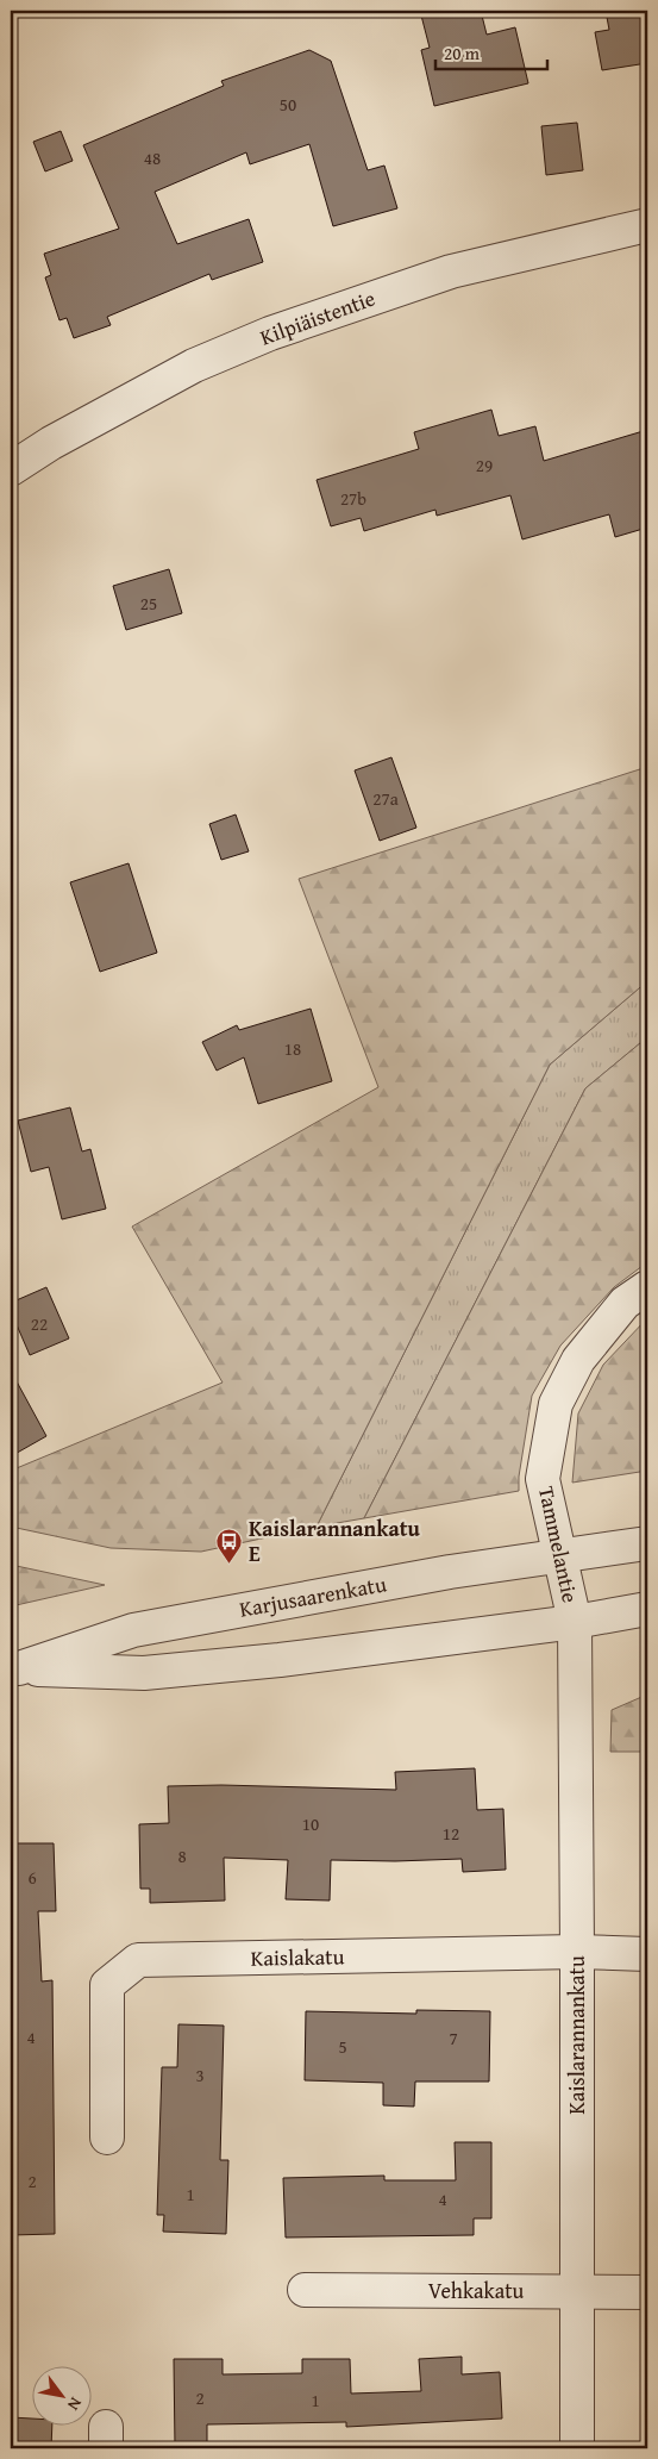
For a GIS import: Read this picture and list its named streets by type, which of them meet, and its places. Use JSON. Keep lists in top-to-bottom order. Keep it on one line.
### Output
{"streets":{"street":["Kilpiäistentie","Tammelantie","Karjusaarenkatu","Kaislakatu","Kaislarannankatu","Vehkakatu"]},"crossings":[["Tammelantie","Karjusaarenkatu"],["Tammelantie","Kaislarannankatu"],["Karjusaarenkatu","Kaislarannankatu"],["Kaislakatu","Kaislarannankatu"],["Kaislarannankatu","Vehkakatu"]],"places":{"bus stop":["Kaislarannankatu E"]},"house_numbers":["50","48","29","27b","25","27a","18","22","10","12","8","6","4","7","5","3","2","1","4","2","1"],"scale_bar":"20 m","north":"bottom right"}
